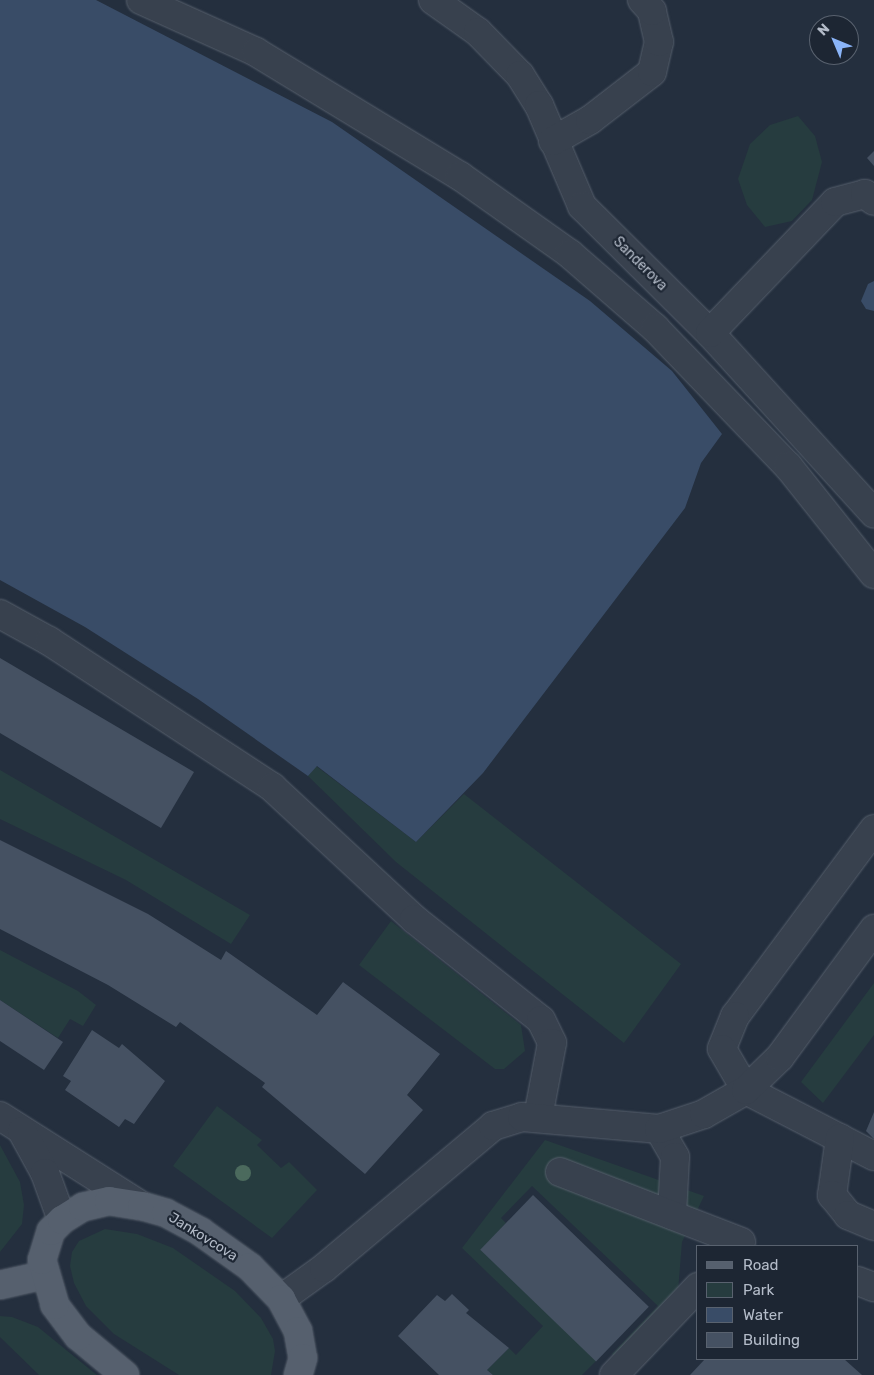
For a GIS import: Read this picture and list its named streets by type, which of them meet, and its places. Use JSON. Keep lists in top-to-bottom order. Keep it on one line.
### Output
{"streets":{"main road":["Jankovcova"],"street":["Sanderova"]},"legend":["Road","Park","Water","Building"],"north":"top left"}
